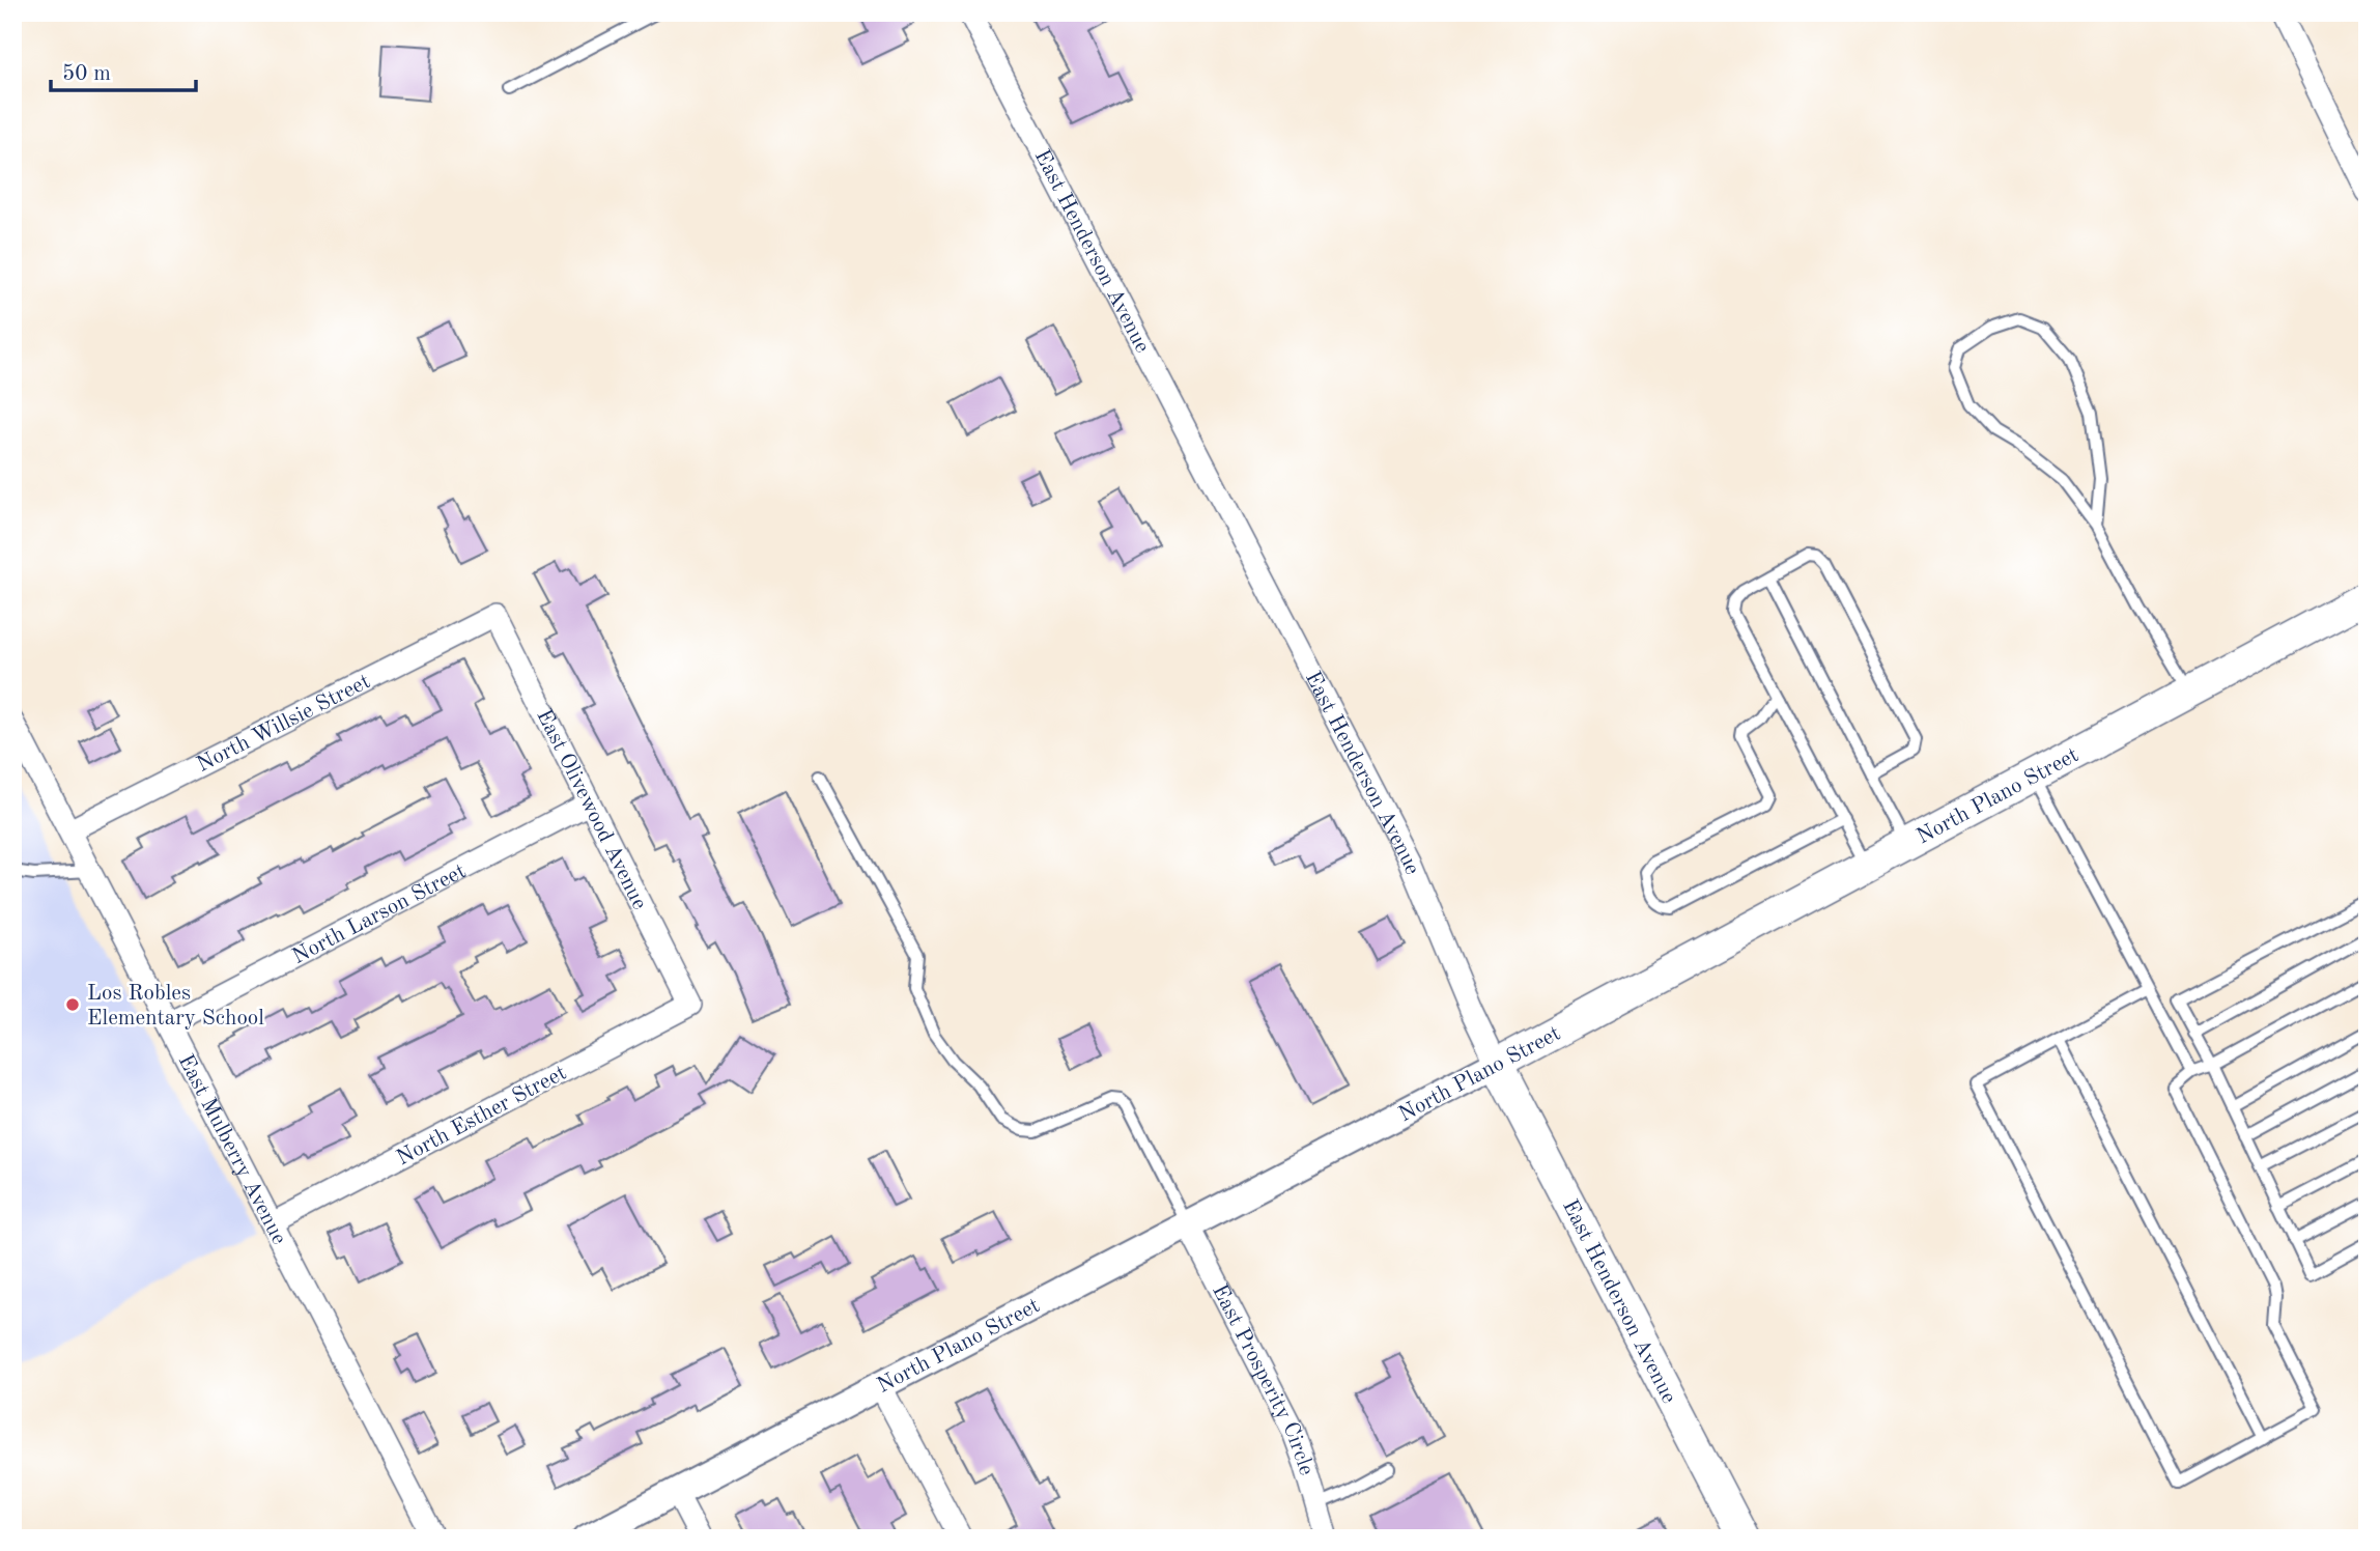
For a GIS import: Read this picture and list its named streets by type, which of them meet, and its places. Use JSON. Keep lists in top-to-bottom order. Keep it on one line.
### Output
{"streets":{"main road":["East Henderson Avenue","North Plano Street"],"street":["North Willsie Street","East Olivewood Avenue","North Larson Street","North Esther Street","East Mulberry Avenue","East Prosperity Circle"]},"crossings":[["East Henderson Avenue","North Plano Street"],["North Willsie Street","East Olivewood Avenue"],["North Willsie Street","East Mulberry Avenue"],["North Plano Street","East Prosperity Circle"],["East Olivewood Avenue","North Larson Street"],["East Olivewood Avenue","North Esther Street"],["North Larson Street","East Mulberry Avenue"],["North Esther Street","East Mulberry Avenue"]],"places":["Los Robles Elementary School"],"scale_bar":"50 m"}
